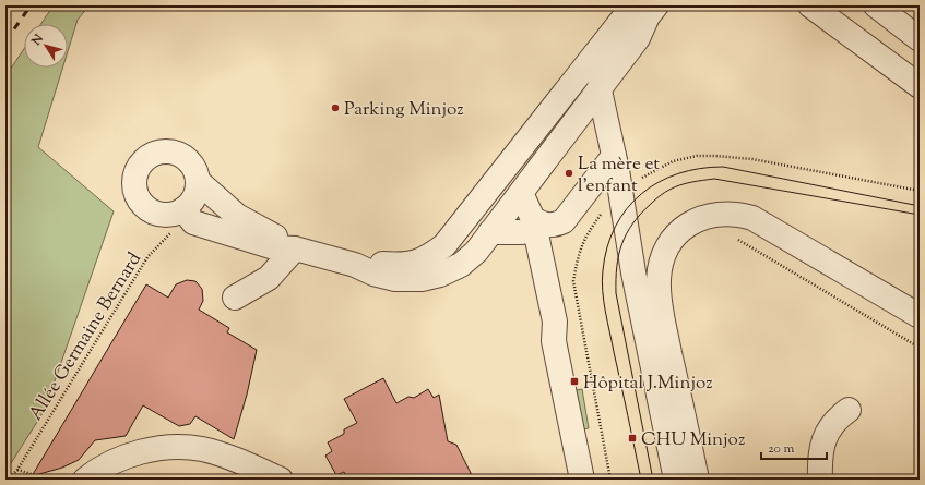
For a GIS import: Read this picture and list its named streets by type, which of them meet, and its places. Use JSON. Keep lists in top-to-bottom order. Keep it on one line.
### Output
{"streets":{"path":["Allée Germaine Bernard"]},"places":{"other":["Parking Minjoz","La mère et l'enfant"],"transit":["Hôpital J.Minjoz","CHU Minjoz"]},"scale_bar":"20 m","north":"top left"}
